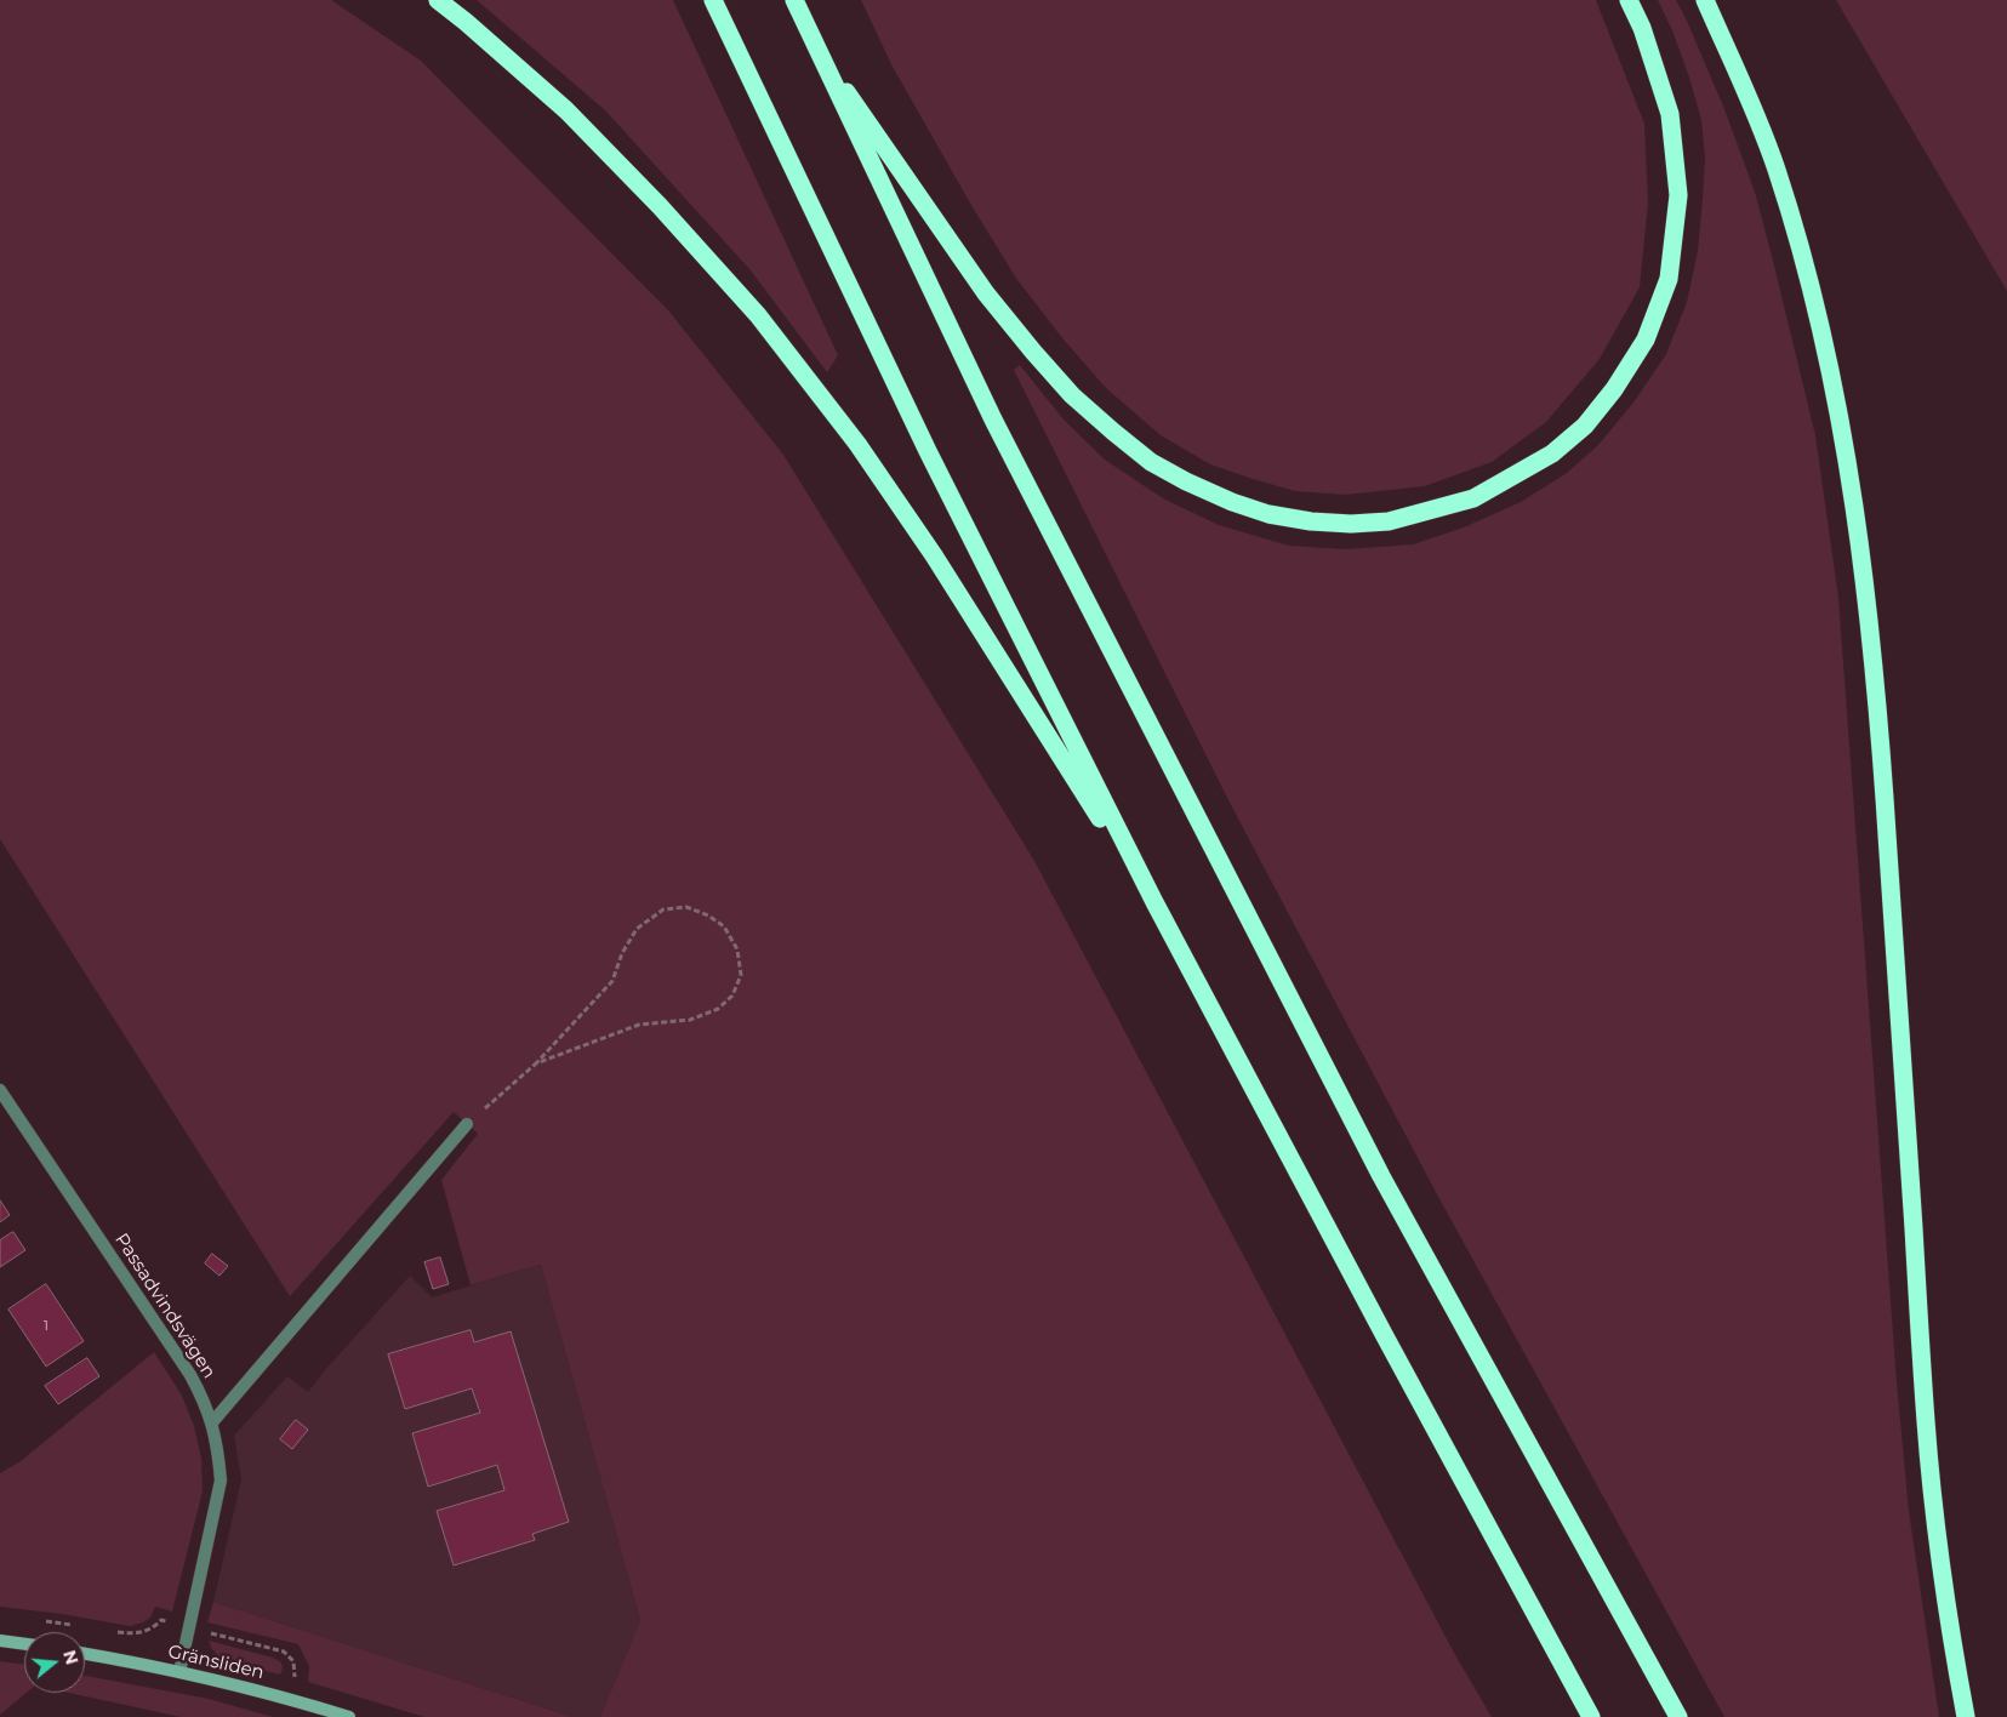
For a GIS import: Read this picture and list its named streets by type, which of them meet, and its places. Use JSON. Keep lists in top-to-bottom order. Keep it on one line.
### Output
{"streets":{"street":["Passadvindsvägen","Gränsliden"]},"crossings":[["Passadvindsvägen","Gränsliden"]],"house_numbers":["1"],"north":"right"}
